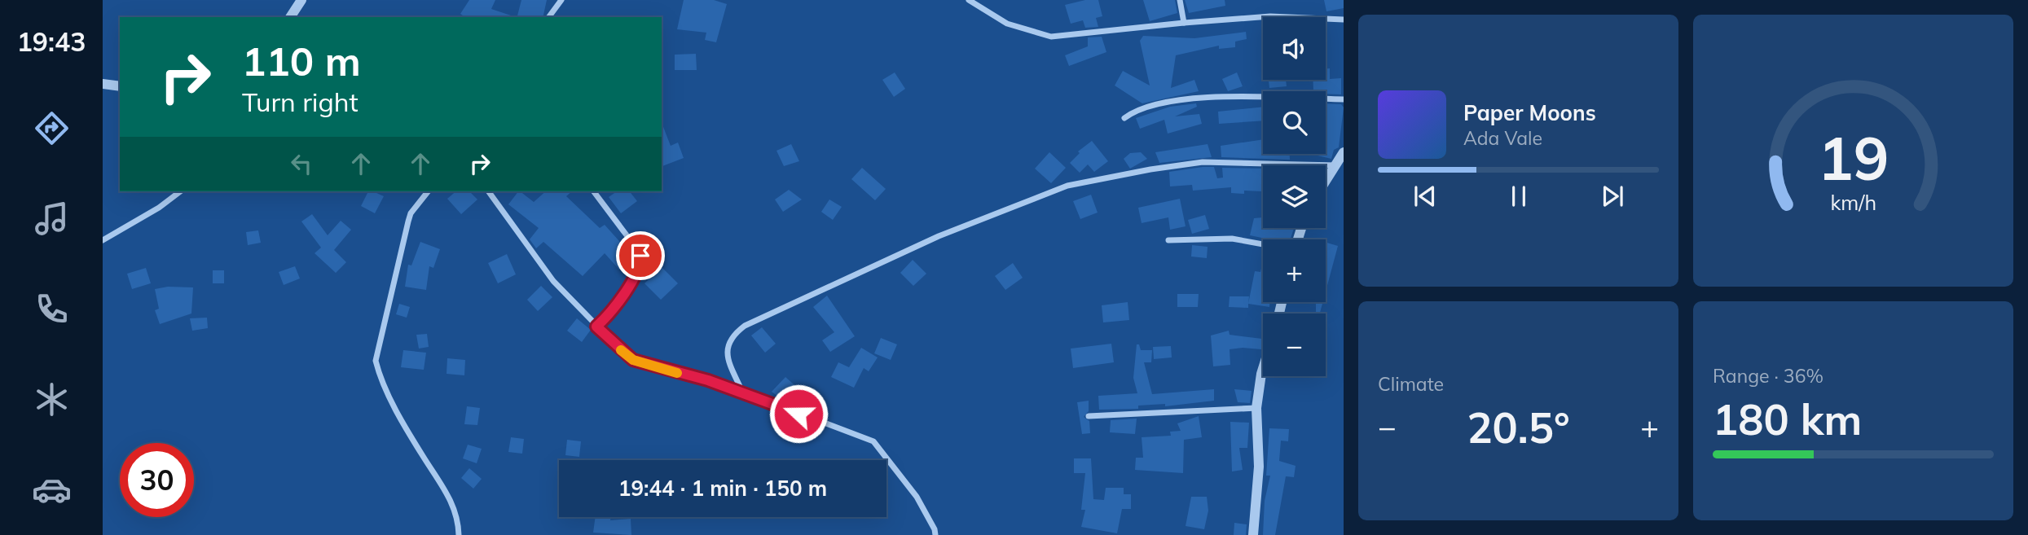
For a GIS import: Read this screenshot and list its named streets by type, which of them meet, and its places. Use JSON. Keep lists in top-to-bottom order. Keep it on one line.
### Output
{"page":{"tabs":"19:43","map_buttons":["+","−"],"turn":["110 m","Turn right"],"song":["Paper Moons","Ada Vale"],"tile":["Climate",["Range · 36%","180 km"]],"heat":["−","20.5°","+"],"limit":"30","trip":"19:44 · 1 min · 150 m","gauge":["19","km/h"]}}
